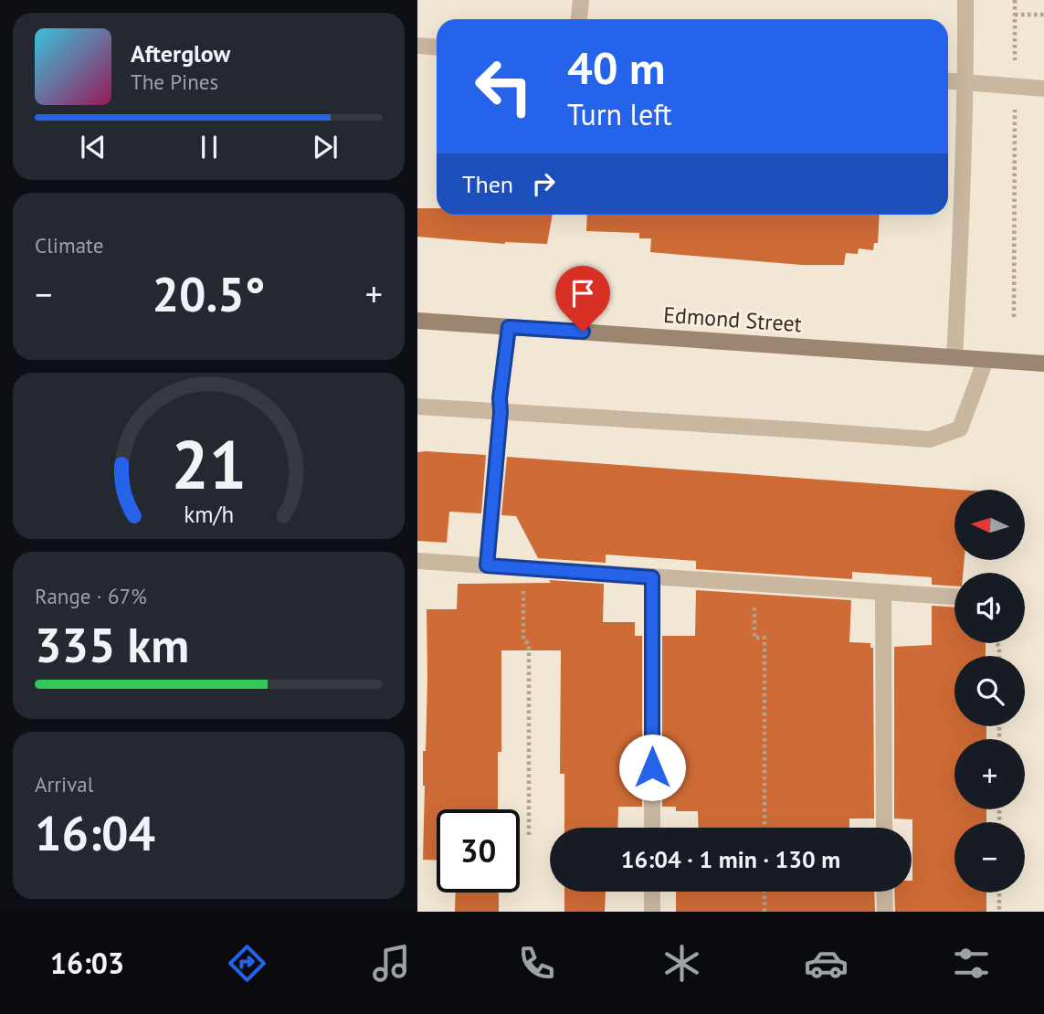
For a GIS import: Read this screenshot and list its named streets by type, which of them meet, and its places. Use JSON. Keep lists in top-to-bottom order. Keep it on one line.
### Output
{"streets":{"street":["Edmond Street"]},"north":"left","page":{"turn":["40 m","Turn left"],"song":["Afterglow","The Pines"],"then":"Then","tile":["Climate",["Range · 67%","335 km"],["Arrival","16:04"]],"heat":["−","20.5°","+"],"map_buttons":["+","−"],"limit":"30","trip":"16:04 · 1 min · 130 m","tabs":"16:03","gauge":["21","km/h"]}}
